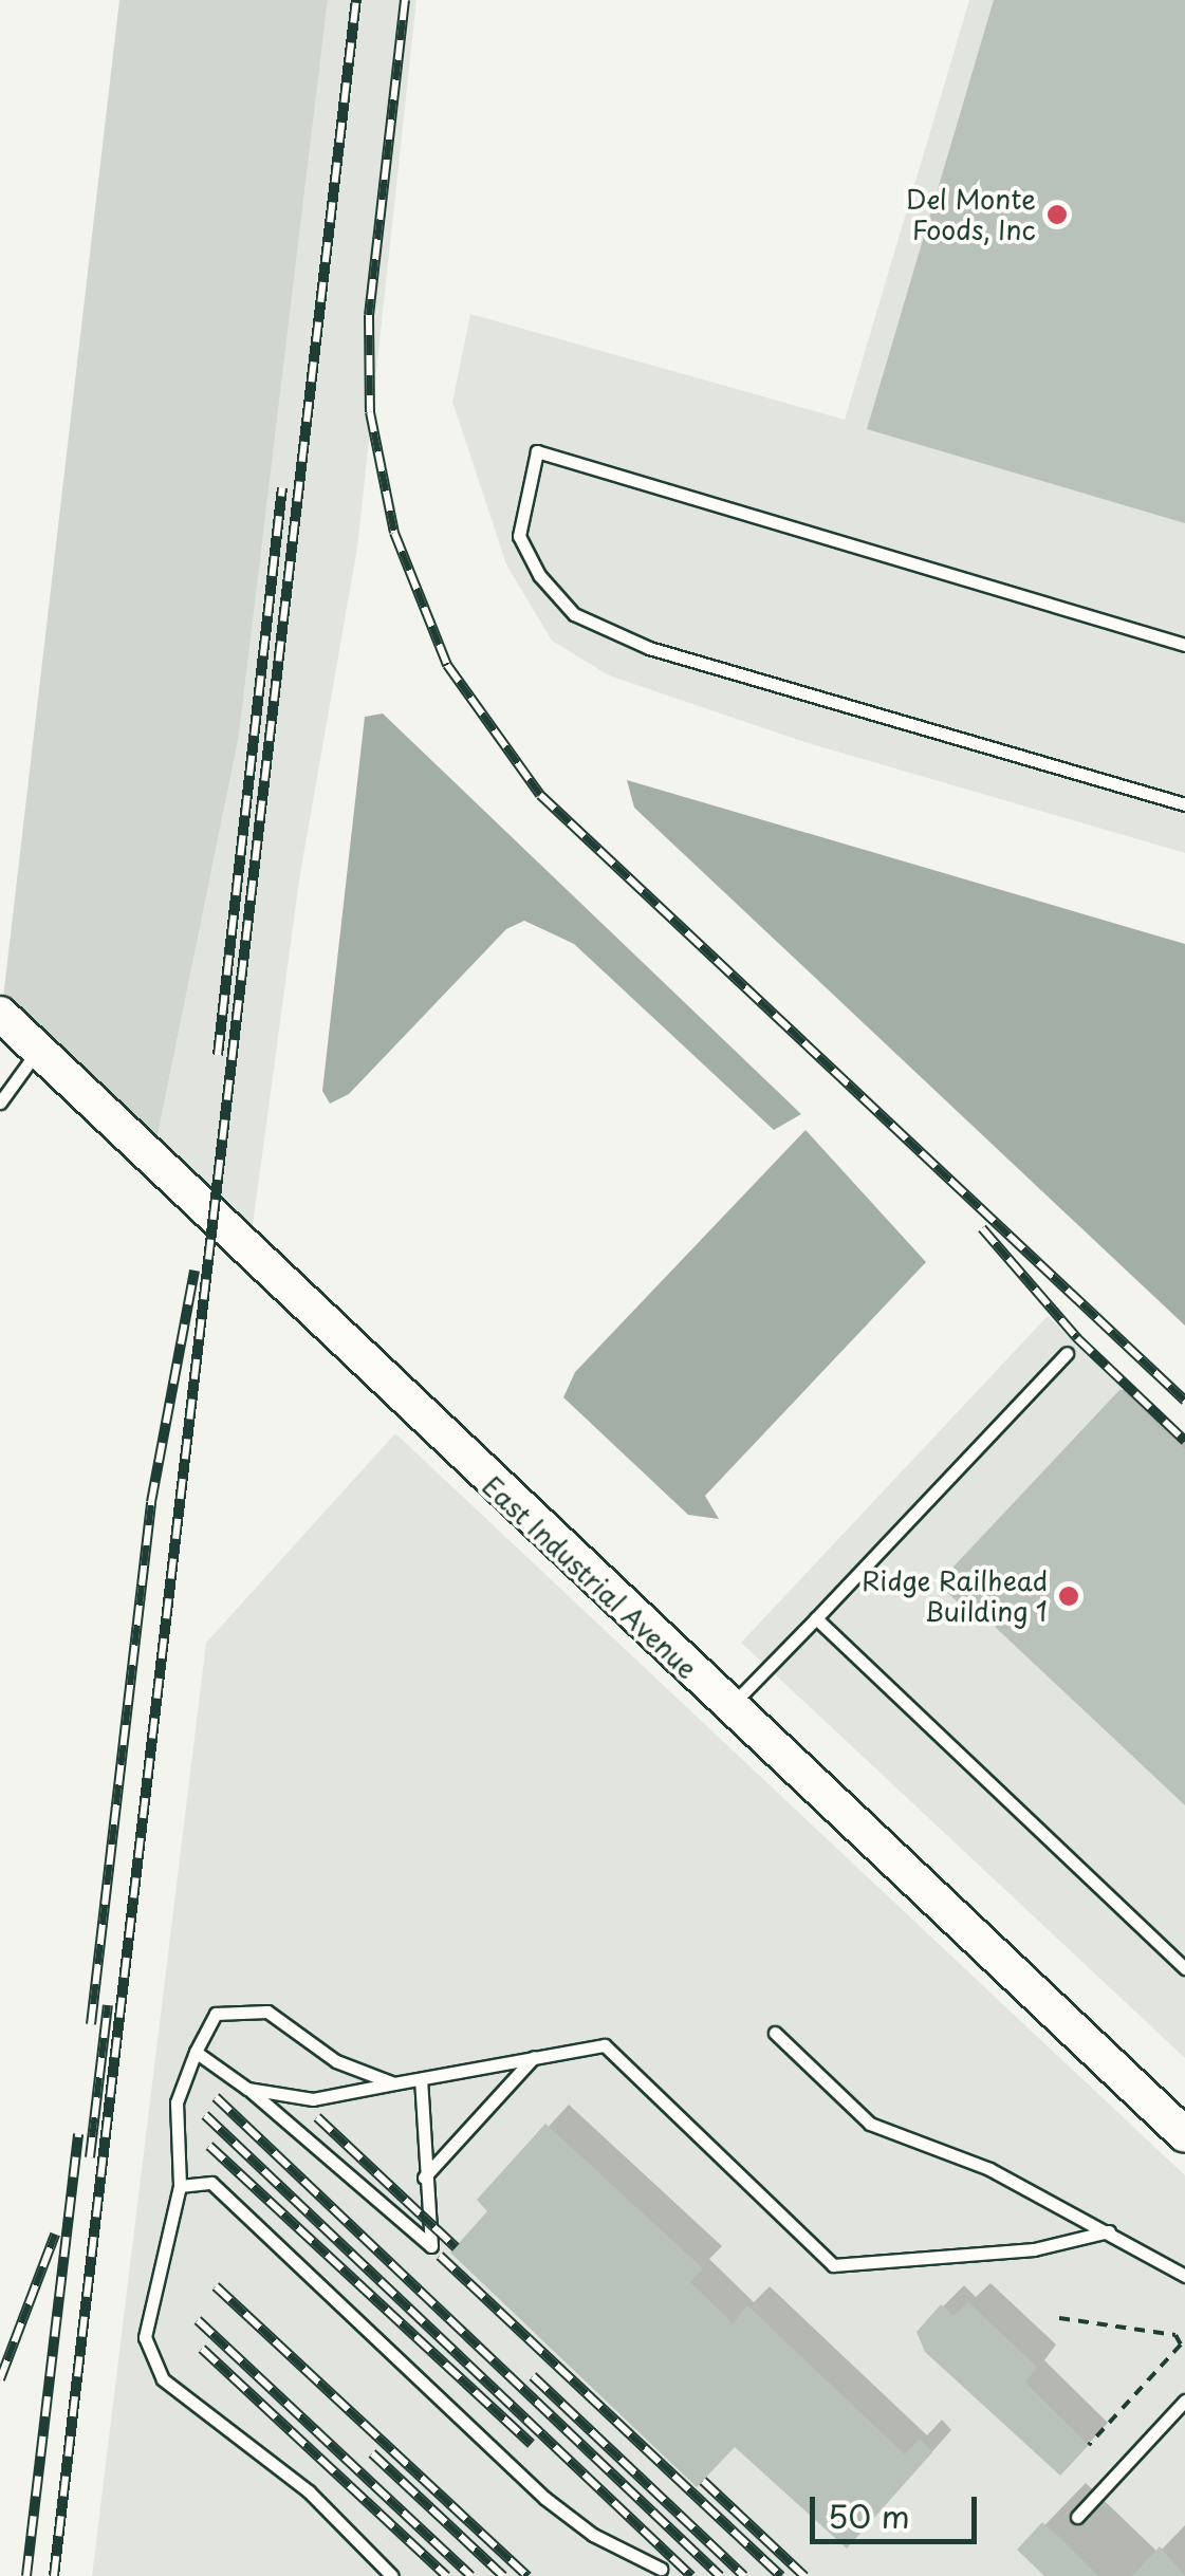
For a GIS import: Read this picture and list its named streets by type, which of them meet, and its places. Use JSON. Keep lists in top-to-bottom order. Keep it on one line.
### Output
{"streets":{"street":["East Industrial Avenue"]},"places":["Del Monte Foods, Inc","Ridge Railhead Building 1"],"scale_bar":"50 m"}
